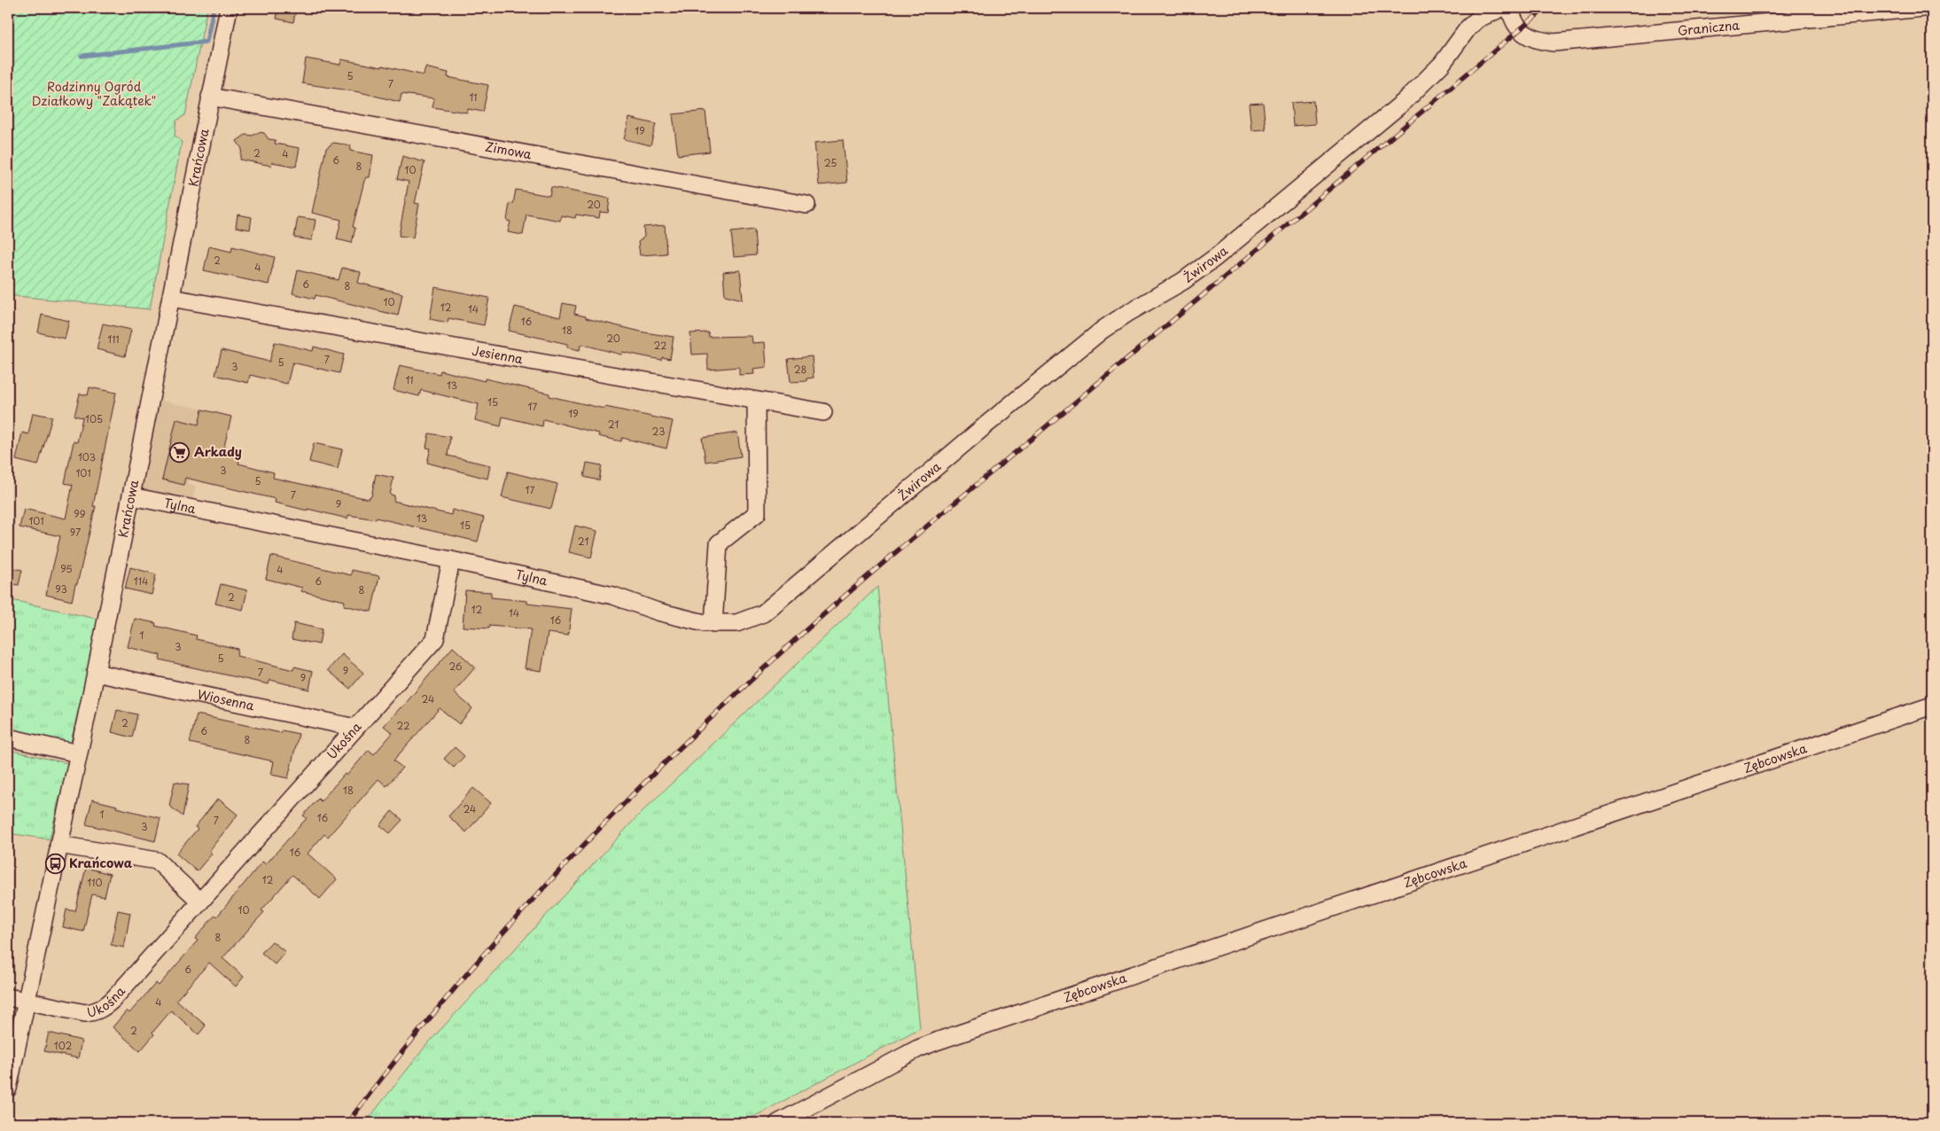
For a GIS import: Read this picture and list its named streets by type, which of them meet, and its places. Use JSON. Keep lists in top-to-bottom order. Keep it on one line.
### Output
{"streets":{"street":["Graniczna","Zimowa","Krańcowa","Żwirowa","Jesienna","Tylna","Wiosenna","Ukośna","Zębcowska"]},"crossings":[["Zimowa","Krańcowa"],["Krańcowa","Jesienna"],["Krańcowa","Tylna"],["Krańcowa","Wiosenna"],["Krańcowa","Ukośna"],["Żwirowa","Tylna"],["Tylna","Ukośna"],["Wiosenna","Ukośna"]],"parks":["Rodzinny Ogród Działkowy \"Zakątek\""],"places":{"supermarket":["Arkady"],"bus stop":["Krańcowa"]},"house_numbers":["5","7","11","19","2","4","6","25","8","10","20","2","4","6","8","10","12","14","16","18","20","111","22","7","5","3","28","11","13","15","17","19","105","21","23","103","3","101","5","17","7","9","99","13","101","15","97","21","95","4","114","6","93","8","2","12","14","16","1","3","5","26","9","7","9","24","2","22","6","8","18","24","1","16","7","3","16","12","110","10","8","6","4","2","102"]}
